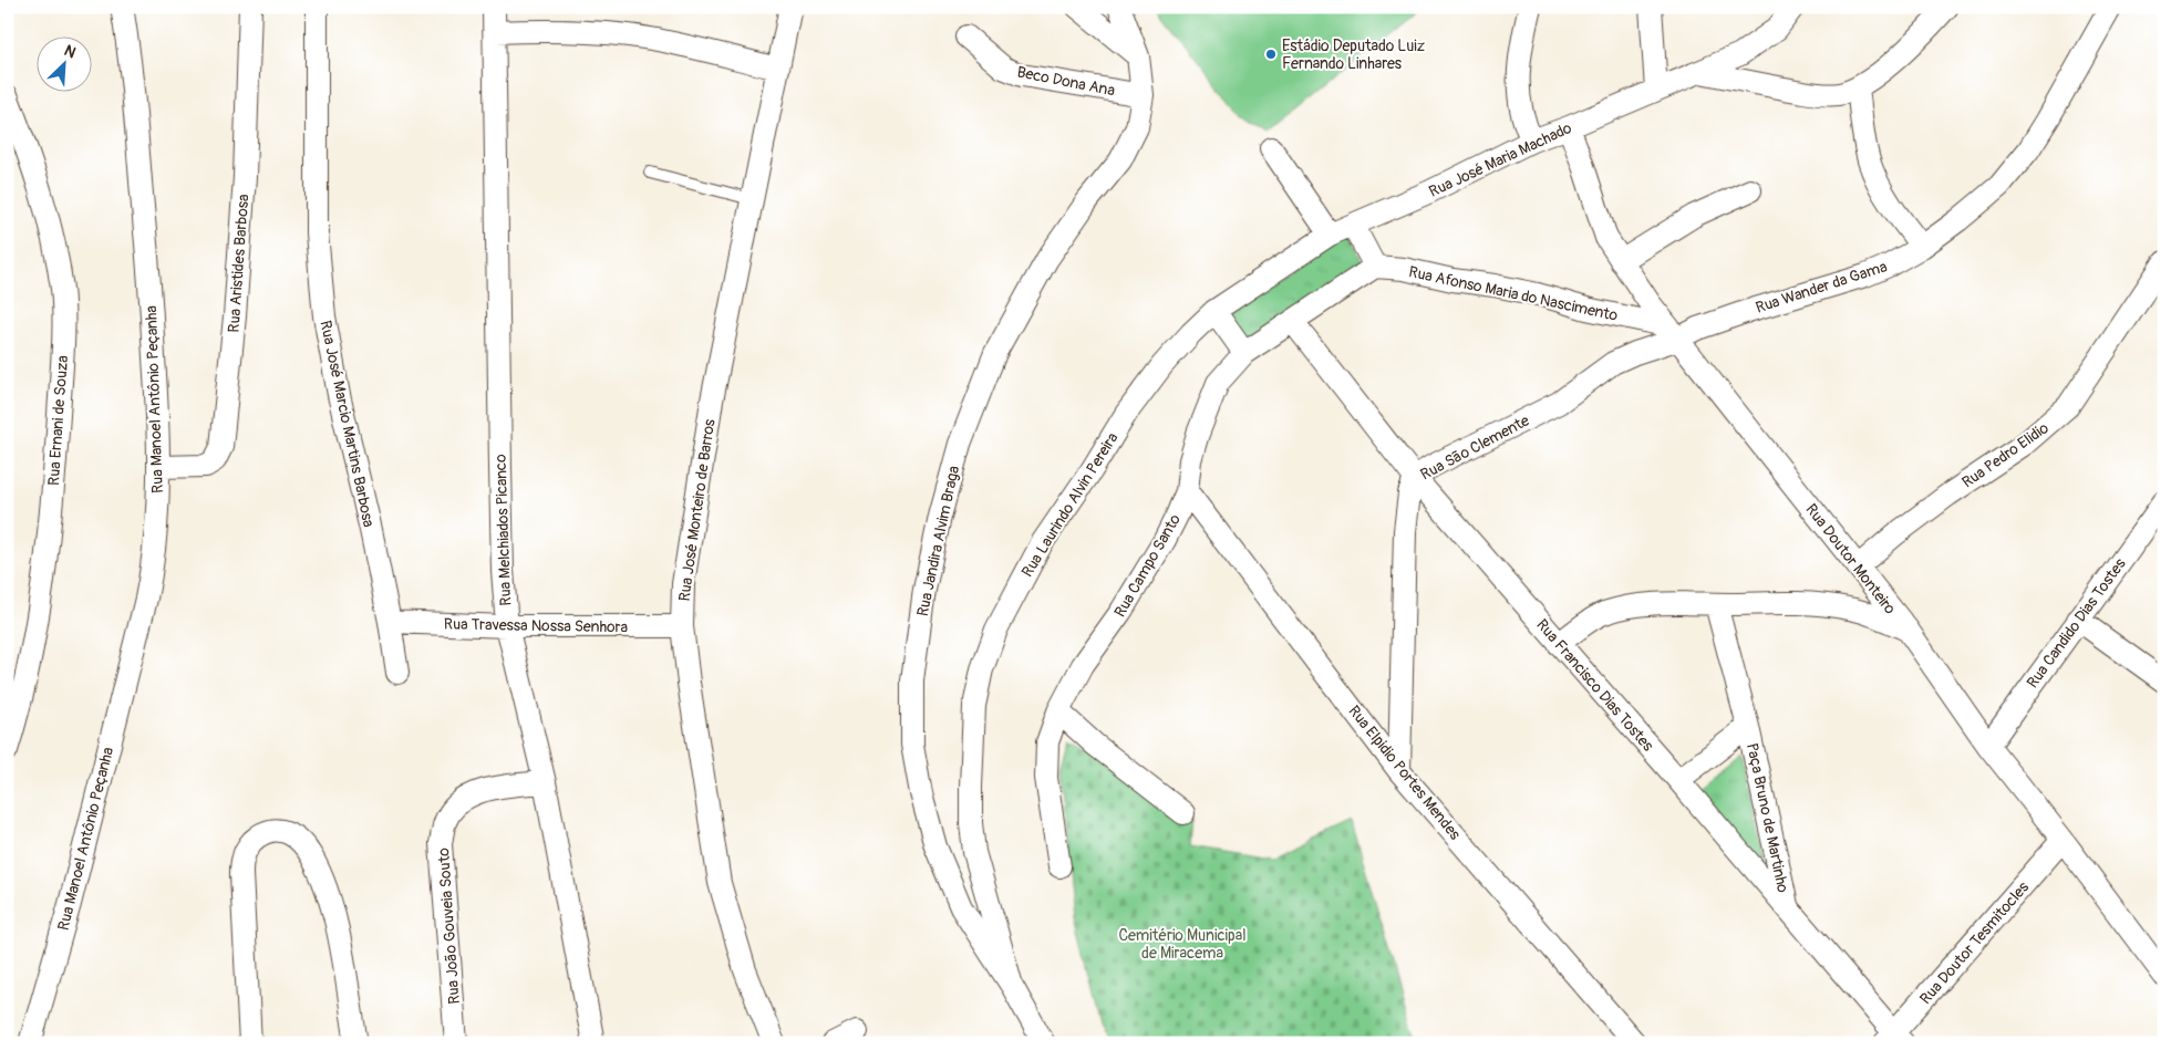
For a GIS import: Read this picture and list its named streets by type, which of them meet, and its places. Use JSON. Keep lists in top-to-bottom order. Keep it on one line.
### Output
{"streets":{"street":["Beco Dona Ana","Rua José Maria Machado","Rua Aristides Barbosa","Rua Wander da Gama","Rua Afonso Maria do Nascimento","Rua Manoel Antônio Peçanha","Rua Ernani de Souza","Rua José Marcio Martins Barbosa","Rua São Clemente","Rua Pedro Elidio","Rua Laurindo Alvin Pereira","Rua José Monteiro de Barros","Rua Melchiados Picanco","Rua Jandira Alvim Braga","Rua Doutor Monteiro","Rua Campo Santo","Rua Candido Dias Tostes","Rua Travessa Nossa Senhora","Rua Francisco Dias Tostes","Rua Elpidio Portes Mendes","Paça Bruno de Martinho","Rua João Gouveia Souto","Rua Doutor Tesmitocles"]},"crossings":[["Beco Dona Ana","Rua Jandira Alvim Braga"],["Rua José Maria Machado","Rua Laurindo Alvin Pereira"],["Rua José Maria Machado","Rua Doutor Monteiro"],["Rua Aristides Barbosa","Rua Manoel Antônio Peçanha"],["Rua Wander da Gama","Rua Afonso Maria do Nascimento"],["Rua Wander da Gama","Rua São Clemente"],["Rua Wander da Gama","Rua Doutor Monteiro"],["Rua Afonso Maria do Nascimento","Rua São Clemente"],["Rua Afonso Maria do Nascimento","Rua Doutor Monteiro"],["Rua Afonso Maria do Nascimento","Rua Campo Santo"],["Rua José Marcio Martins Barbosa","Rua Travessa Nossa Senhora"],["Rua São Clemente","Rua Doutor Monteiro"],["Rua São Clemente","Rua Francisco Dias Tostes"],["Rua São Clemente","Rua Elpidio Portes Mendes"],["Rua Pedro Elidio","Rua Doutor Monteiro"],["Rua Laurindo Alvin Pereira","Rua Jandira Alvim Braga"],["Rua José Monteiro de Barros","Rua Travessa Nossa Senhora"],["Rua Melchiados Picanco","Rua Travessa Nossa Senhora"],["Rua Melchiados Picanco","Rua João Gouveia Souto"],["Rua Doutor Monteiro","Rua Candido Dias Tostes"],["Rua Doutor Monteiro","Rua Doutor Tesmitocles"],["Rua Campo Santo","Rua Francisco Dias Tostes"],["Rua Campo Santo","Rua Elpidio Portes Mendes"],["Rua Francisco Dias Tostes","Paça Bruno de Martinho"],["Rua Francisco Dias Tostes","Rua Doutor Tesmitocles"]],"parks":["Cemitério Municipal de Miracema"],"places":["Estádio Deputado Luiz Fernando Linhares"],"north":"top right"}
